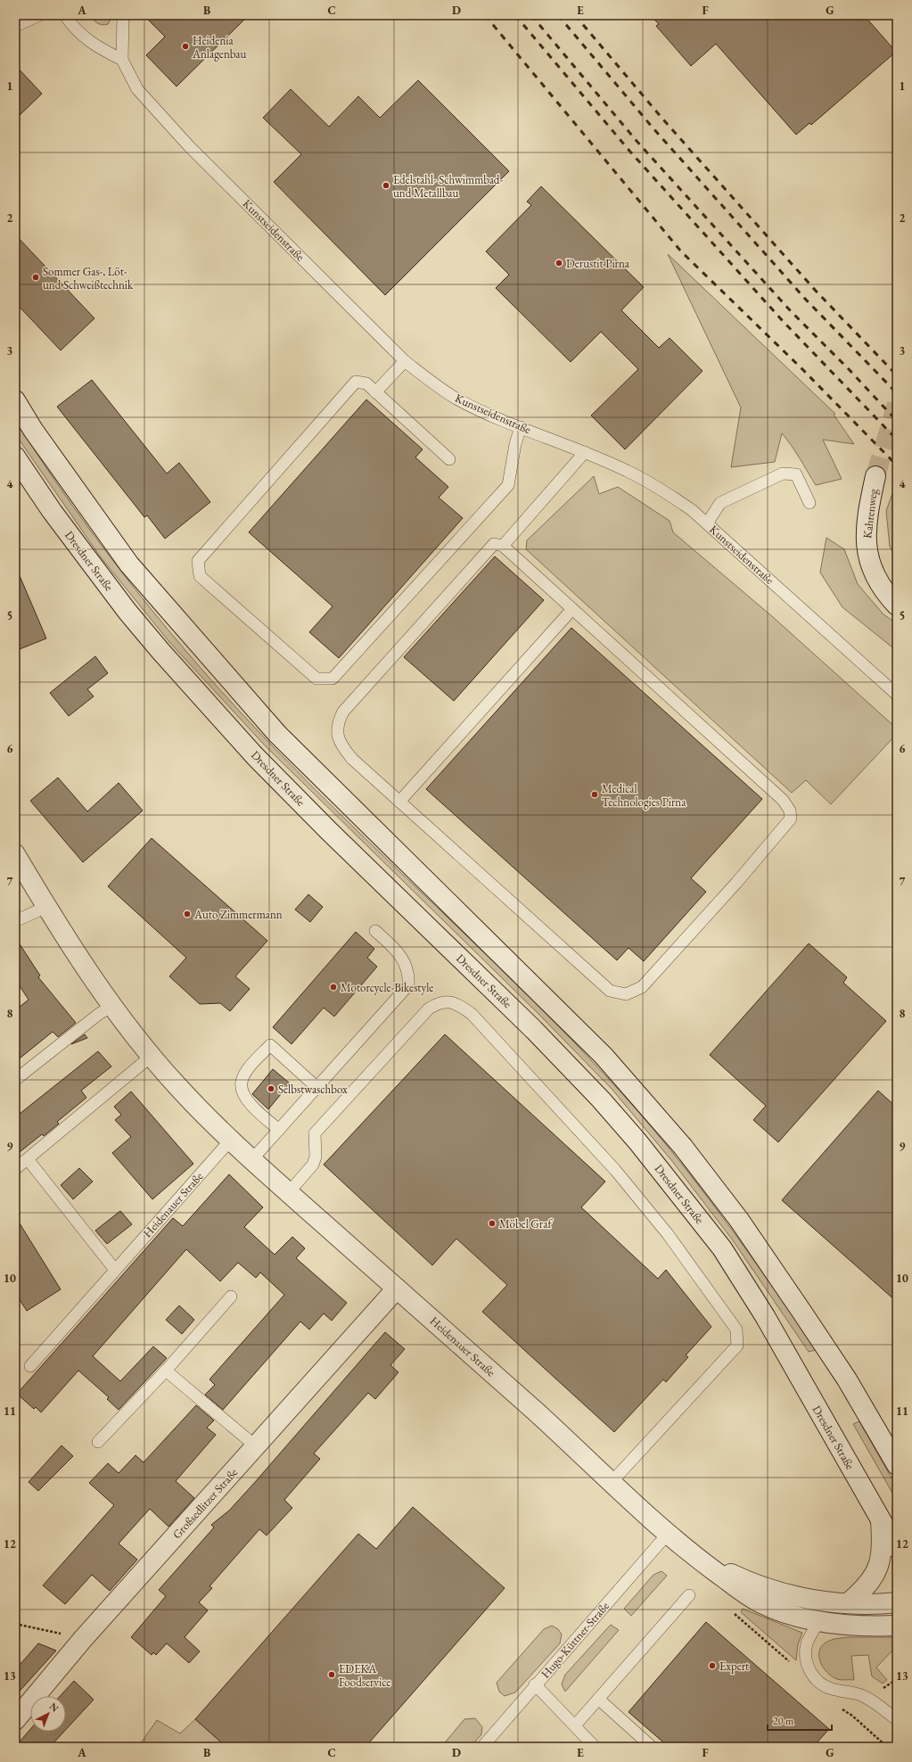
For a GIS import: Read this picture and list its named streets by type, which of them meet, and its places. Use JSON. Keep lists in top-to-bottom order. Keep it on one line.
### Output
{"streets":{"main road":["Kahrenweg","Dresdner Straße","Heidenauer Straße","Großsedlitzer Straße"],"lane":["Kunstseidenstraße","Hugo-Küttner-Straße"]},"crossings":[["Heidenauer Straße","Großsedlitzer Straße"],["Heidenauer Straße","Hugo-Küttner-Straße"]],"places":["Heidenia Anlagenbau","Edelstahl- Schwimmbad- und Metallbau","Derustit Pirna","Sommer Gas-, Löt- und Schweißtechnik","Medical Technologies Pirna","Auto Zimmermann","Motorcycle-Bikestyle","Selbstwaschbox","Möbel Graf","Expert","EDEKA Foodservice"],"scale_bar":"20 m","north":"top right","grid":{"columns":["A","B","C","D","E","F","G"],"rows":["1","2","3","4","5","6","7","8","9","10","11","12","13"]}}
